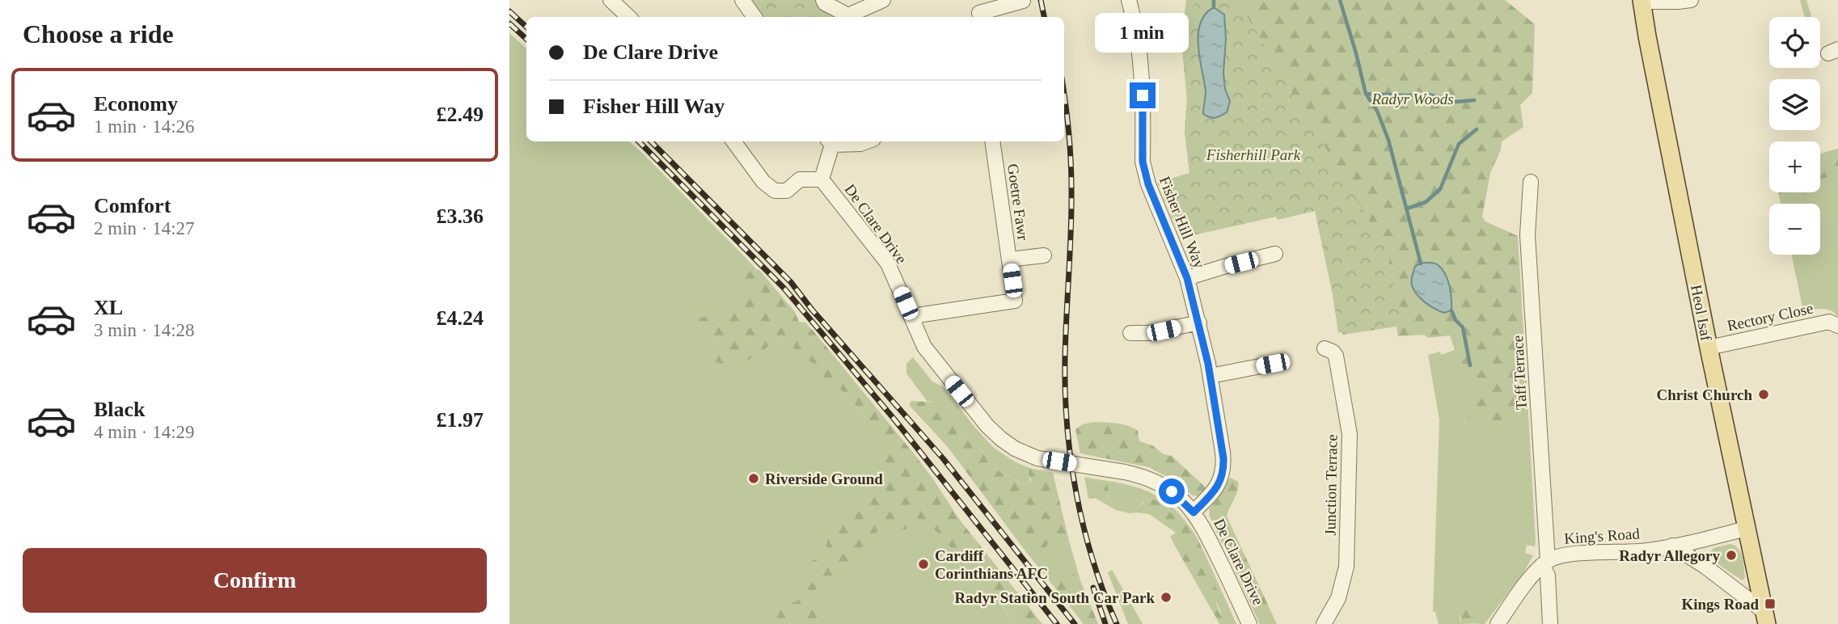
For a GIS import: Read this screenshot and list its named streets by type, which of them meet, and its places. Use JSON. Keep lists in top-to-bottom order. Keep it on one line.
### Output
{"streets":{"main road":["Heol Isaf"],"street":["Goetre Fawr","Fisher Hill Way","De Clare Drive","Rectory Close","Taff Terrace","Junction Terrace","King's Road"]},"crossings":[["Goetre Fawr","De Clare Drive"],["Fisher Hill Way","De Clare Drive"],["Heol Isaf","Rectory Close"],["Heol Isaf","King's Road"],["Taff Terrace","King's Road"]],"parks":["Radyr Woods","Fisherhill Park"],"places":{"other":["Christ Church","Riverside Ground","Radyr Allegory","Cardiff Corinthians AFC","Radyr Station South Car Park"],"transit":["Kings Road"]},"page":{"heading":"Choose a ride","bubble":"1 min","map_buttons":["+","−"],"banner":["De Clare Drive","Fisher Hill Way"],"list":[{"name":"Economy","note":"1 min · 14:26","value":"£2.49"},{"name":"Comfort","note":"2 min · 14:27","value":"£3.36"},{"name":"XL","note":"3 min · 14:28","value":"£4.24"},{"name":"Black","note":"4 min · 14:29","value":"£1.97"}],"buttons":"Confirm"}}
